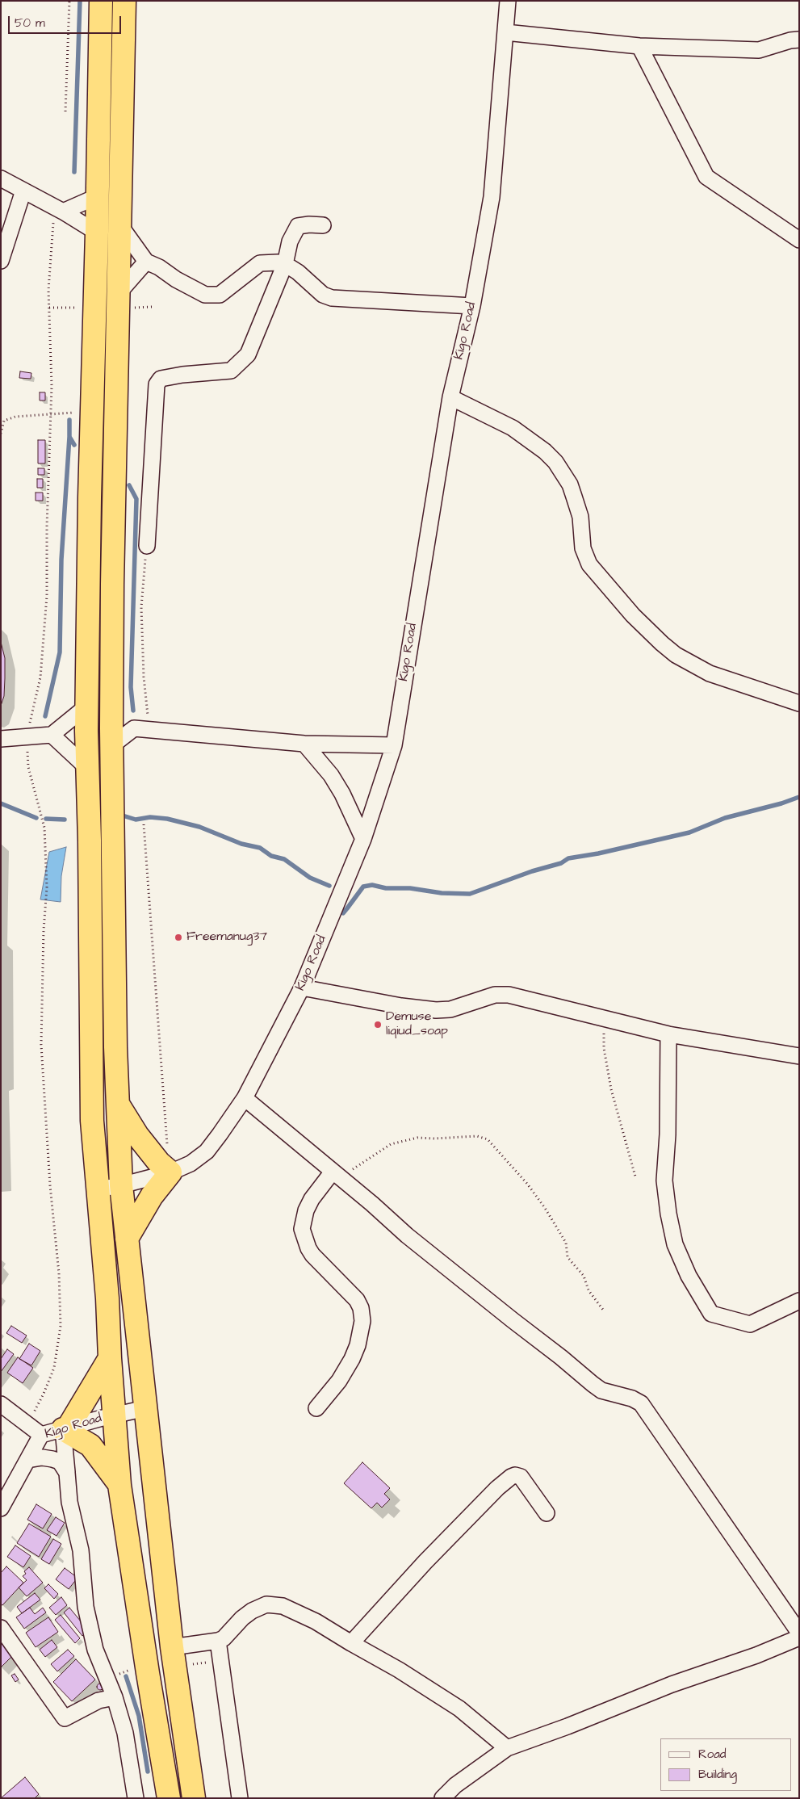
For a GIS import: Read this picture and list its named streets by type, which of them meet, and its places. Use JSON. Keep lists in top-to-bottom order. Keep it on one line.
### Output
{"streets":{"street":["Kigo Road"]},"places":["Freemanug37","Demuse liqiud_soap"],"legend":["Road","Building"],"scale_bar":"50 m"}
